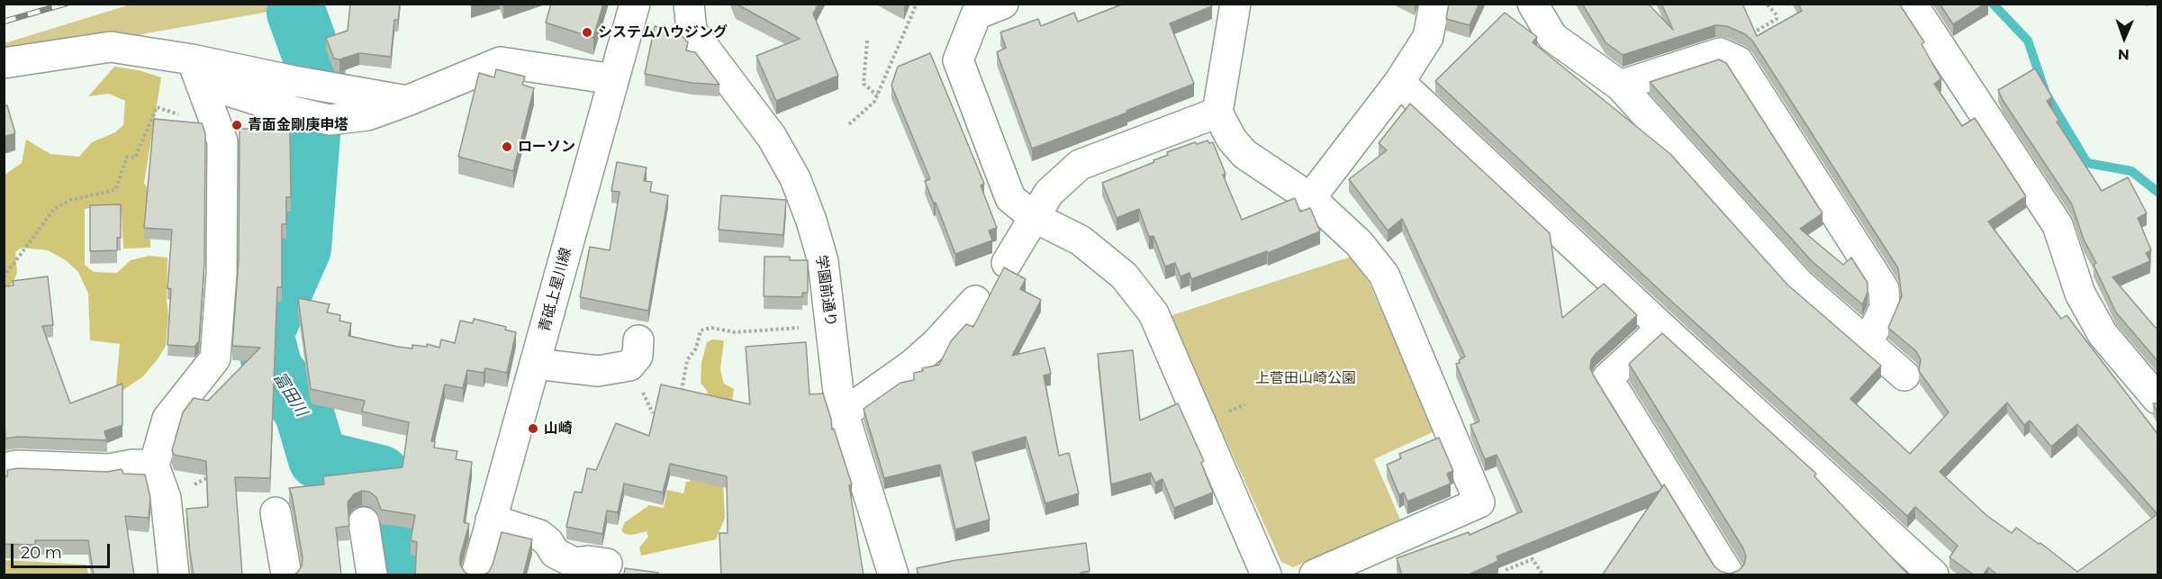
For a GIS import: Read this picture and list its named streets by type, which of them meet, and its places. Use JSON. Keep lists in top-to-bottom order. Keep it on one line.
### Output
{"streets":{"street":["青砥上星川線","学園前通り"]},"water":["富田川"],"parks":["上菅田山崎公園"],"places":["システムハウジング","青面金剛庚申塔","ローソン","山崎"],"scale_bar":"20 m","north":"bottom"}
